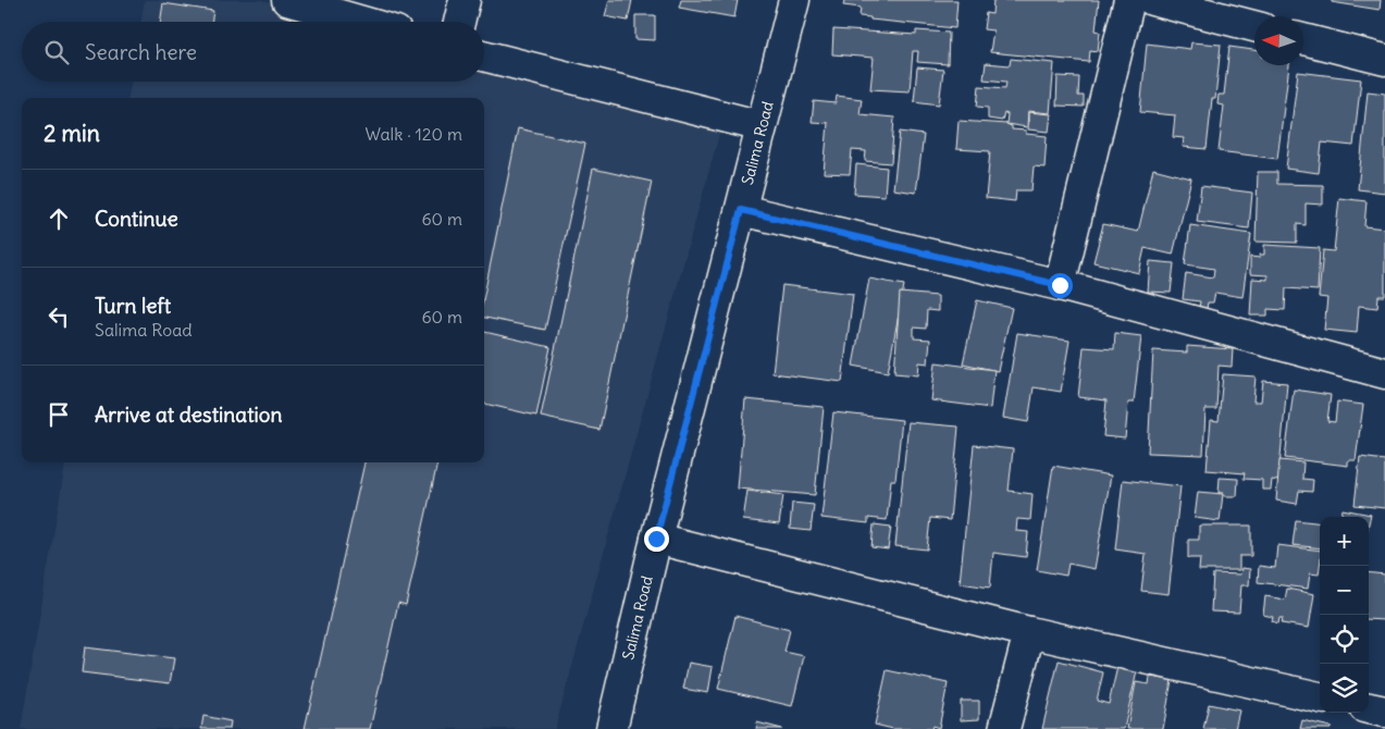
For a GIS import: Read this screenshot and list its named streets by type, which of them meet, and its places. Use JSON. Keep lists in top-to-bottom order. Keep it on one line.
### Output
{"streets":{"street":["Salima Road"]},"north":"left","page":{"search":"Search here","heading":["2 min","Walk · 120 m"],"list":[["Continue","60 m"],["Turn left","Salima Road","60 m"],"Arrive at destination"],"map_buttons":["+","−"]}}
